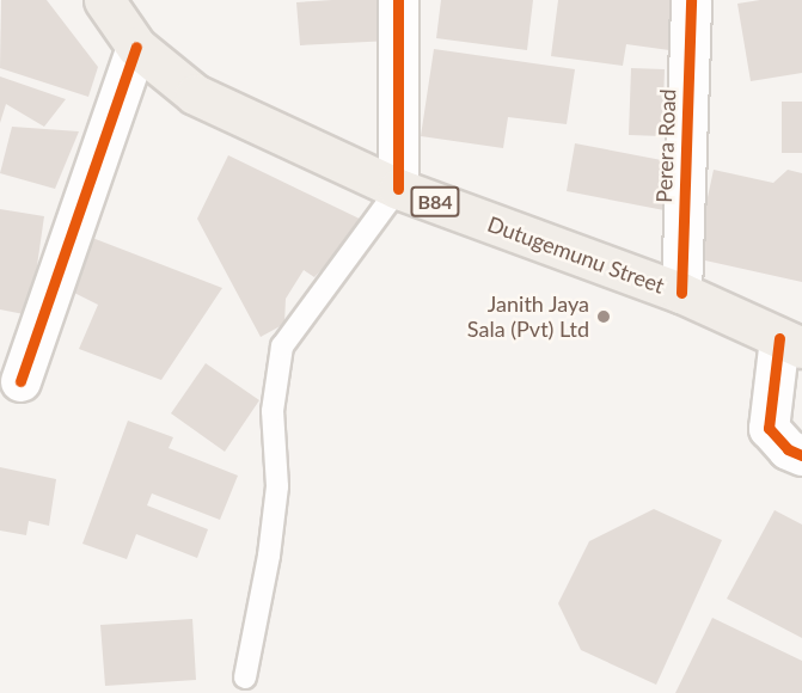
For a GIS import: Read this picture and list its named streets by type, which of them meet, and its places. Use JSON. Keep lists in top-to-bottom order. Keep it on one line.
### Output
{"streets":{"main road":["B84","Dutugemunu Street"],"street":["Perera Road"]},"crossings":[["Perera Road","Dutugemunu Street"]],"places":["Janith Jaya Sala (Pvt) Ltd"]}
